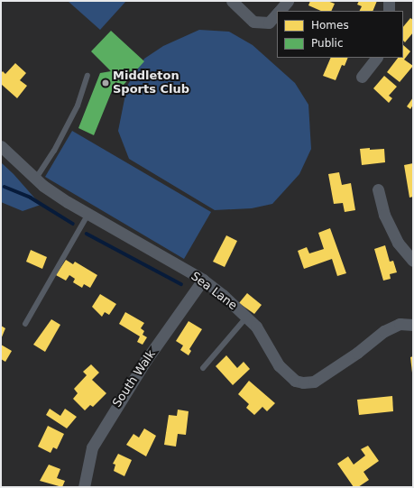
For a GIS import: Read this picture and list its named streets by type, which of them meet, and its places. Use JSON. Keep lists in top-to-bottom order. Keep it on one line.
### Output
{"streets":{"street":["Sea Lane","South Walk"]},"crossings":[["Sea Lane","South Walk"]],"places":["Middleton Sports Club"],"legend":["Homes","Public"]}
